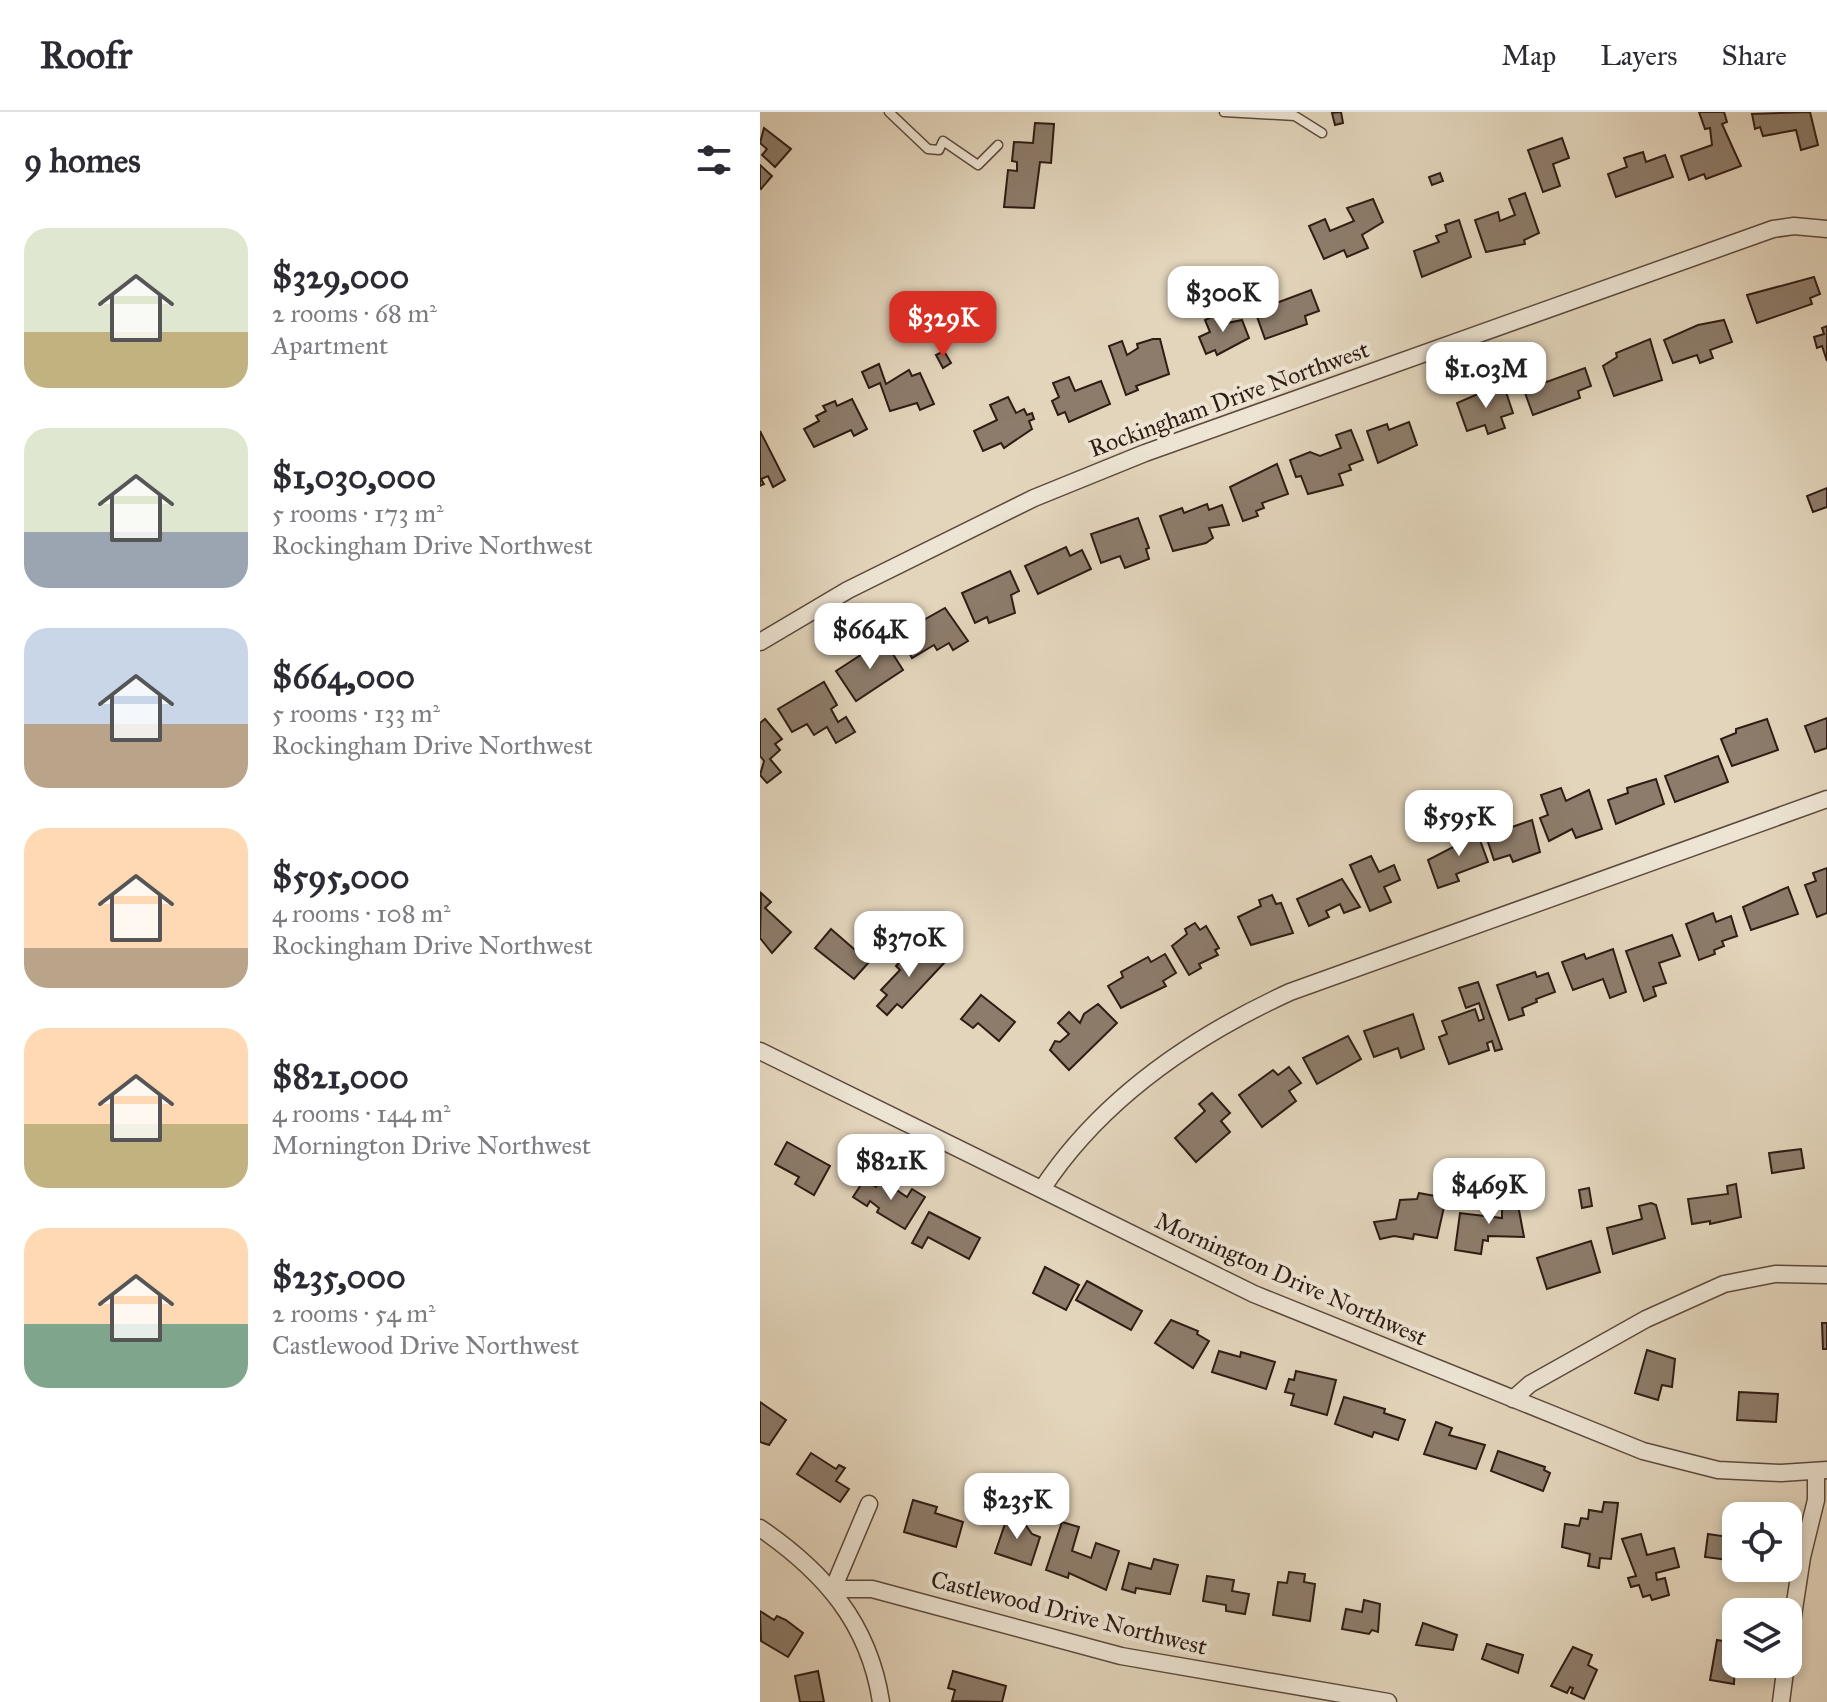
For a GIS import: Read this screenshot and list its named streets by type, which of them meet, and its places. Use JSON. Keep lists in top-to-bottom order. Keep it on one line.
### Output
{"streets":{"street":["Rockingham Drive Northwest","Mornington Drive Northwest","Castlewood Drive Northwest"]},"page":{"header":"Roofr","nav":["Map","Layers","Share"],"heading":"9 homes","list":[{"name":"$329,000","note":"2 rooms · 68 m² · Apartment"},{"name":"$1,030,000","note":"5 rooms · 173 m² · Rockingham Drive Northwest"},{"name":"$664,000","note":"5 rooms · 133 m² · Rockingham Drive Northwest"},{"name":"$595,000","note":"4 rooms · 108 m² · Rockingham Drive Northwest"},{"name":"$821,000","note":"4 rooms · 144 m² · Mornington Drive Northwest"},{"name":"$235,000","note":"2 rooms · 54 m² · Castlewood Drive Northwest"}],"price":["$300K","$329K","$1.03M","$664K","$595K","$370K","$821K","$469K","$235K"]}}
